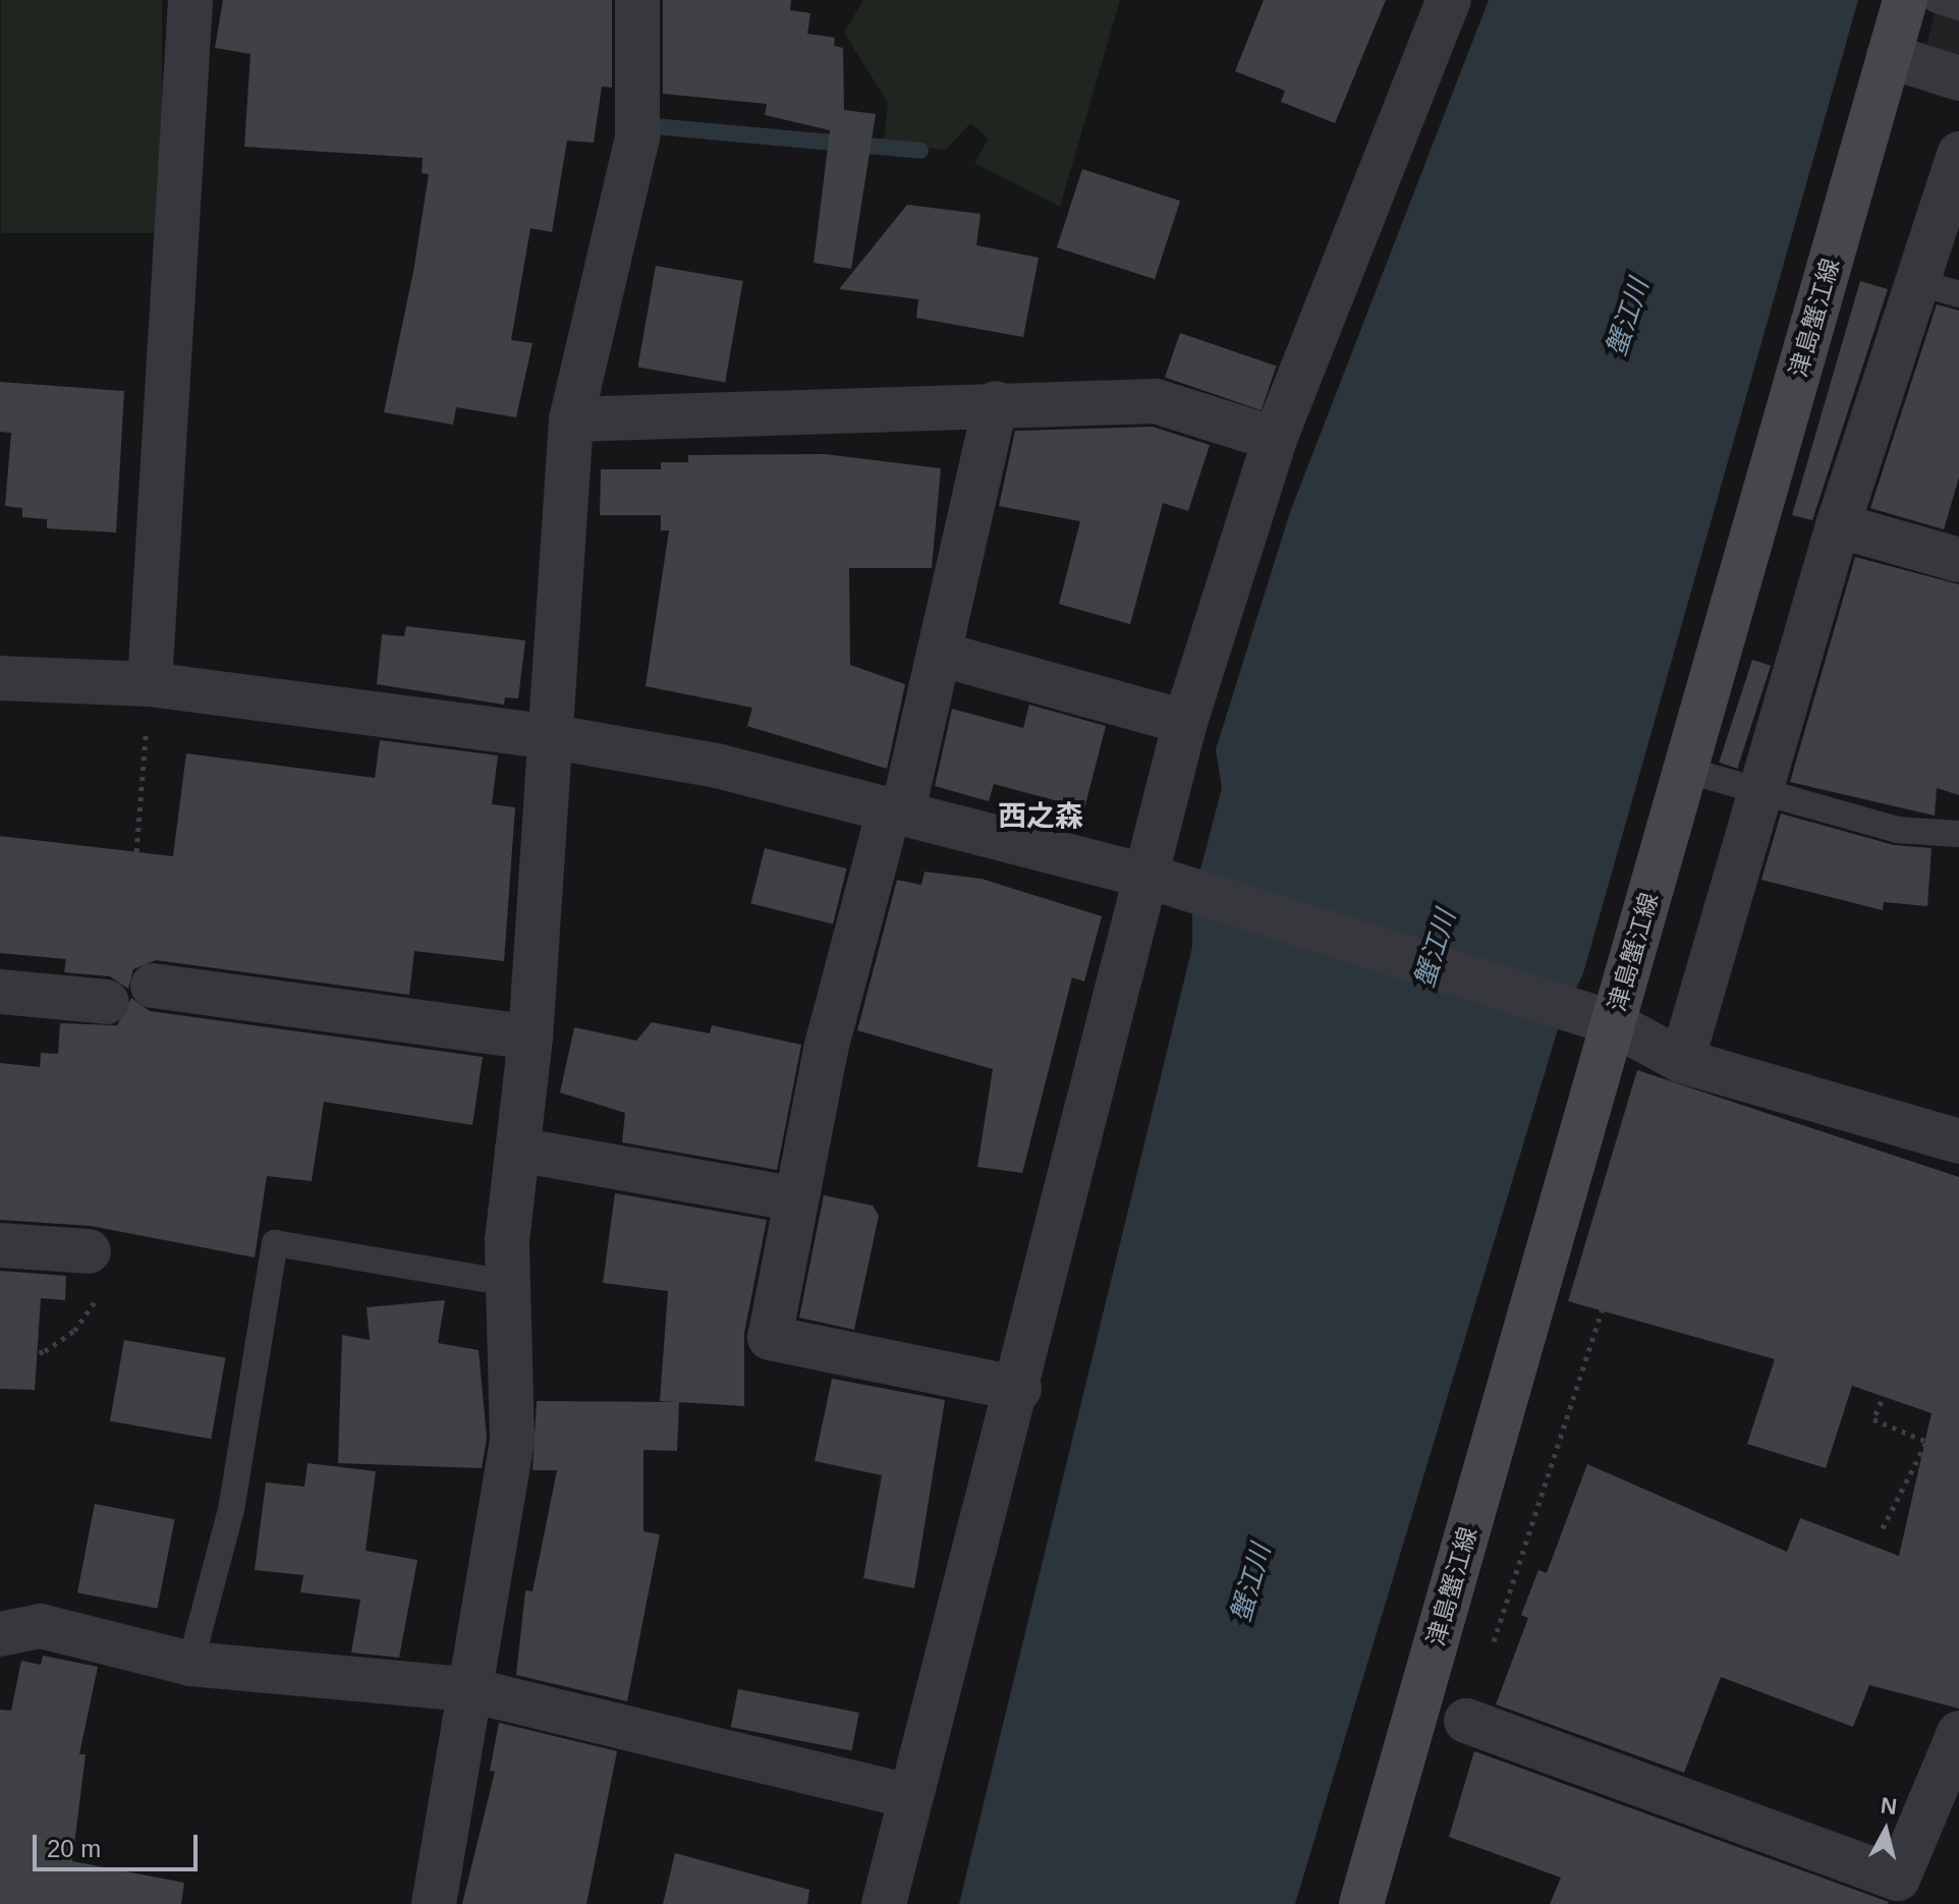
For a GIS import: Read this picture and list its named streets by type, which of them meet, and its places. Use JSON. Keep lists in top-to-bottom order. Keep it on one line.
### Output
{"streets":{"main road":["津島蟹江線"]},"districts":["西之森"],"water":["蟹江川"],"scale_bar":"20 m","north":"top"}
